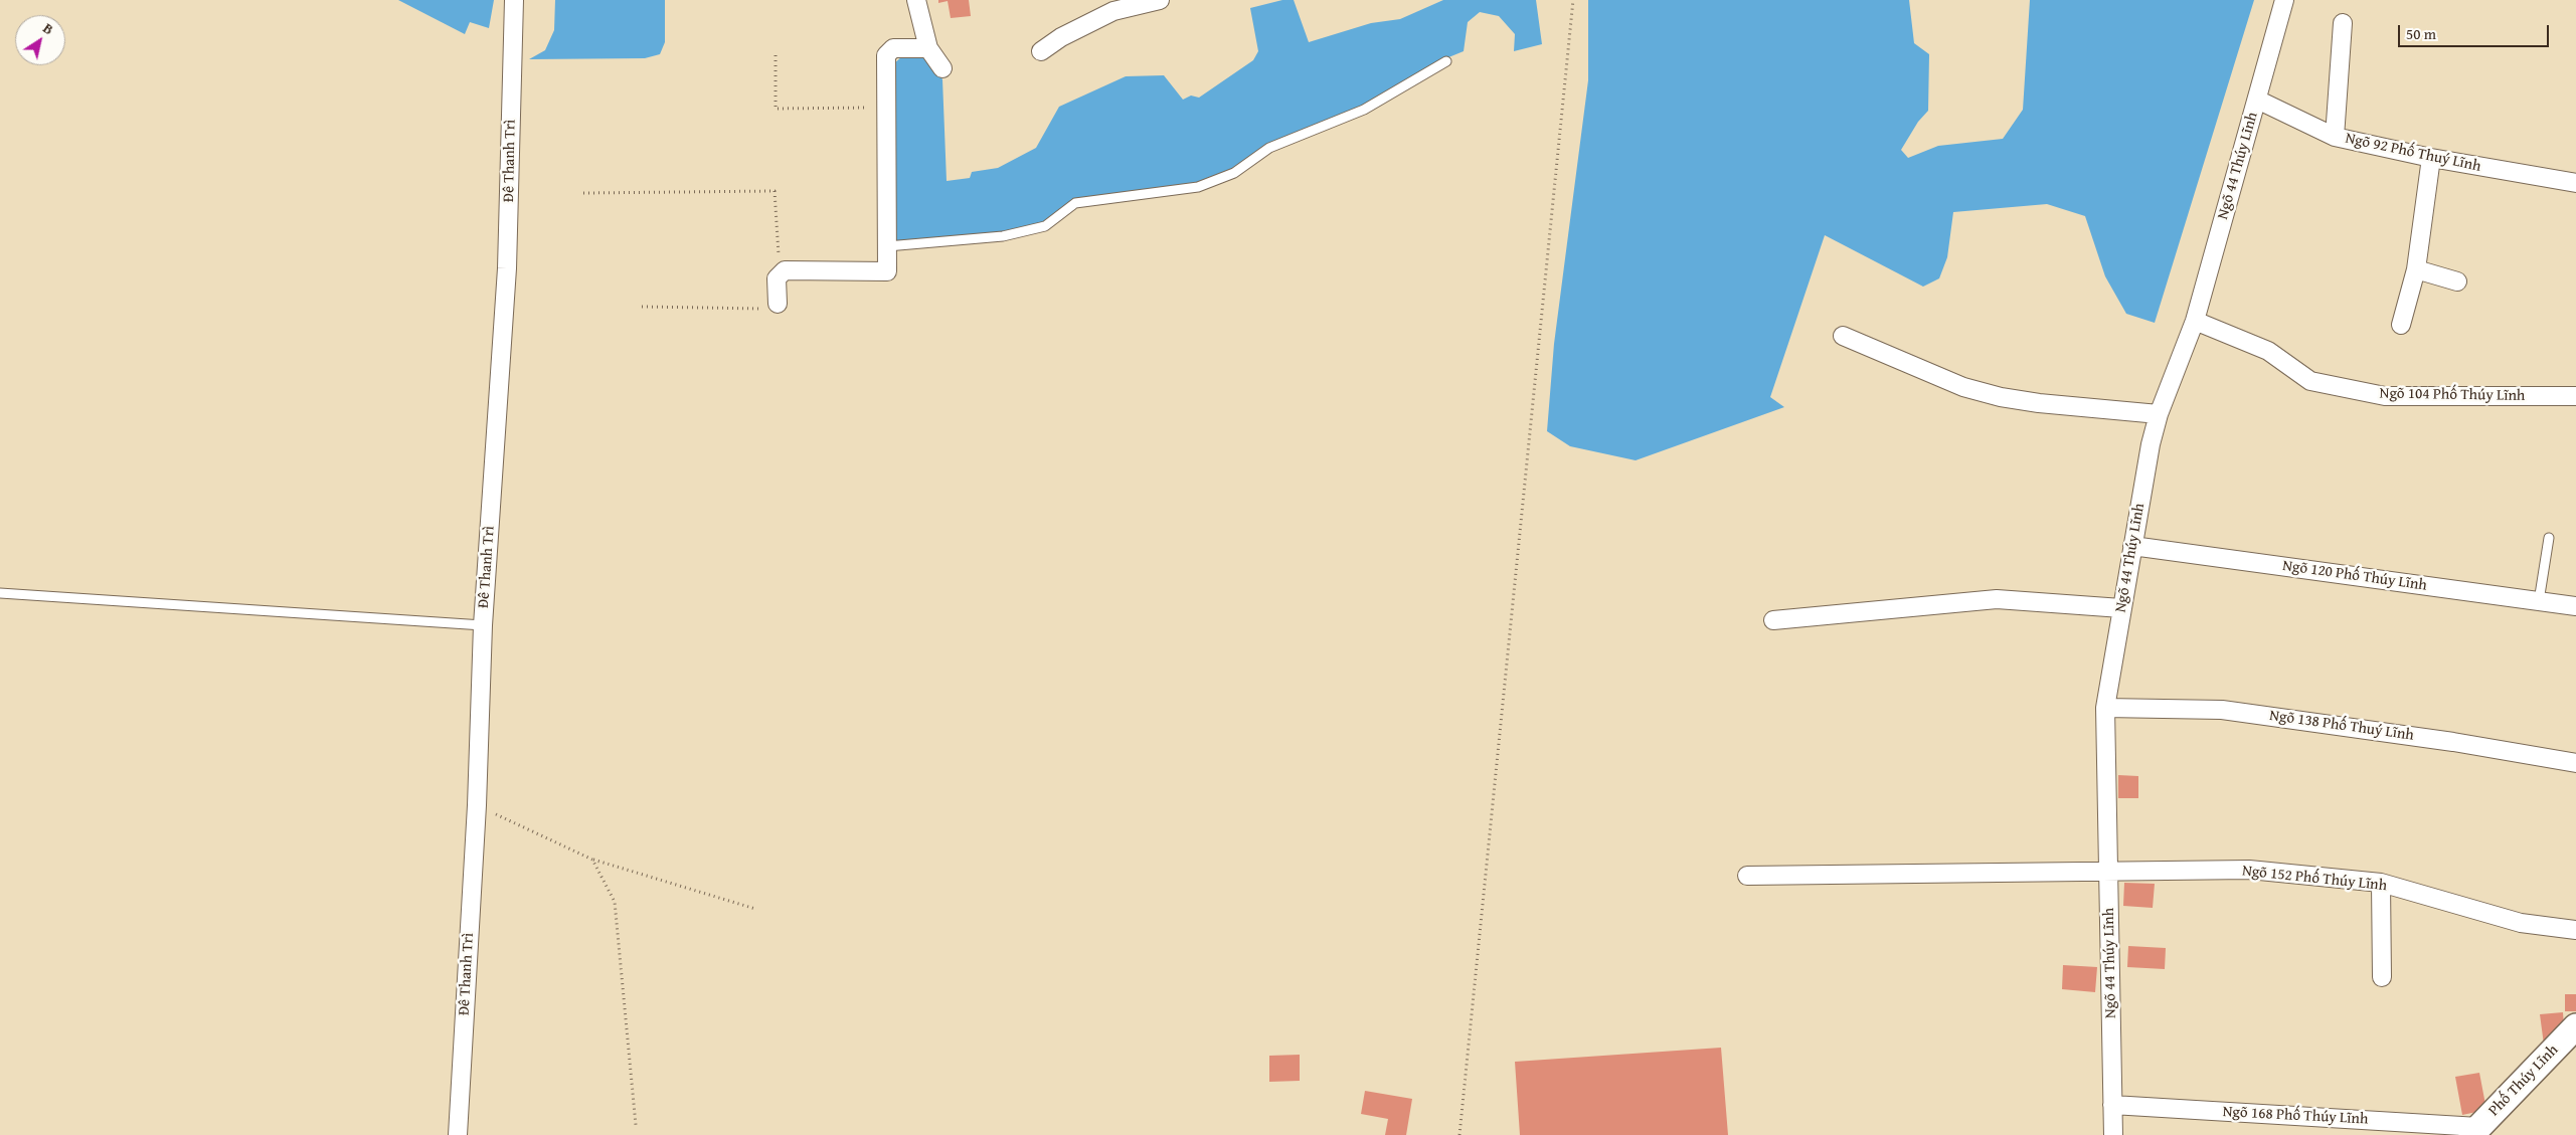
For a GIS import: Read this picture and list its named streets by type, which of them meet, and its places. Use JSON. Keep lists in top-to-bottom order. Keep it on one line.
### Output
{"streets":{"street":["Ngõ 92 Phố Thuý Lĩnh","Đê Thanh Trì","Ngõ 44 Thúy Lĩnh","Ngõ 104 Phố Thúy Lĩnh","Ngõ 120 Phố Thúy Lĩnh","Ngõ 138 Phố Thuý Lĩnh","Ngõ 152 Phố Thúy Lĩnh","Phố Thúy Lĩnh","Ngõ 168 Phố Thúy Lĩnh"]},"crossings":[["Ngõ 92 Phố Thuý Lĩnh","Ngõ 44 Thúy Lĩnh"],["Ngõ 44 Thúy Lĩnh","Ngõ 104 Phố Thúy Lĩnh"],["Ngõ 44 Thúy Lĩnh","Ngõ 120 Phố Thúy Lĩnh"],["Ngõ 44 Thúy Lĩnh","Ngõ 138 Phố Thuý Lĩnh"],["Ngõ 44 Thúy Lĩnh","Ngõ 152 Phố Thúy Lĩnh"],["Ngõ 44 Thúy Lĩnh","Ngõ 168 Phố Thúy Lĩnh"],["Phố Thúy Lĩnh","Ngõ 168 Phố Thúy Lĩnh"]],"scale_bar":"50 m","north":"top right"}
